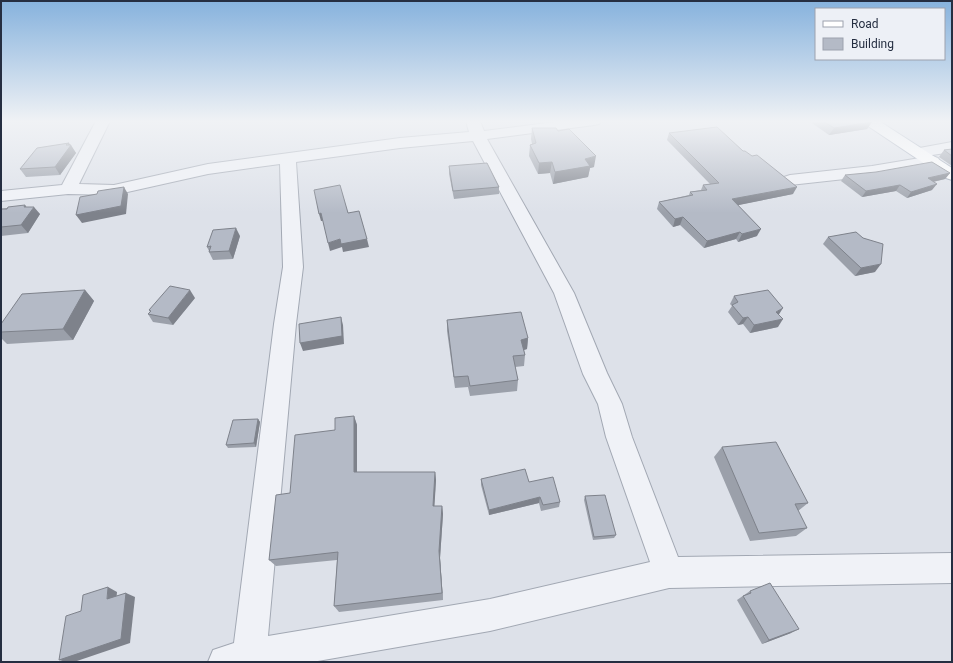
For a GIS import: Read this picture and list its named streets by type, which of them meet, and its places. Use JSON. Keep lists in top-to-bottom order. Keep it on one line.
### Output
{"legend":["Road","Building"]}
